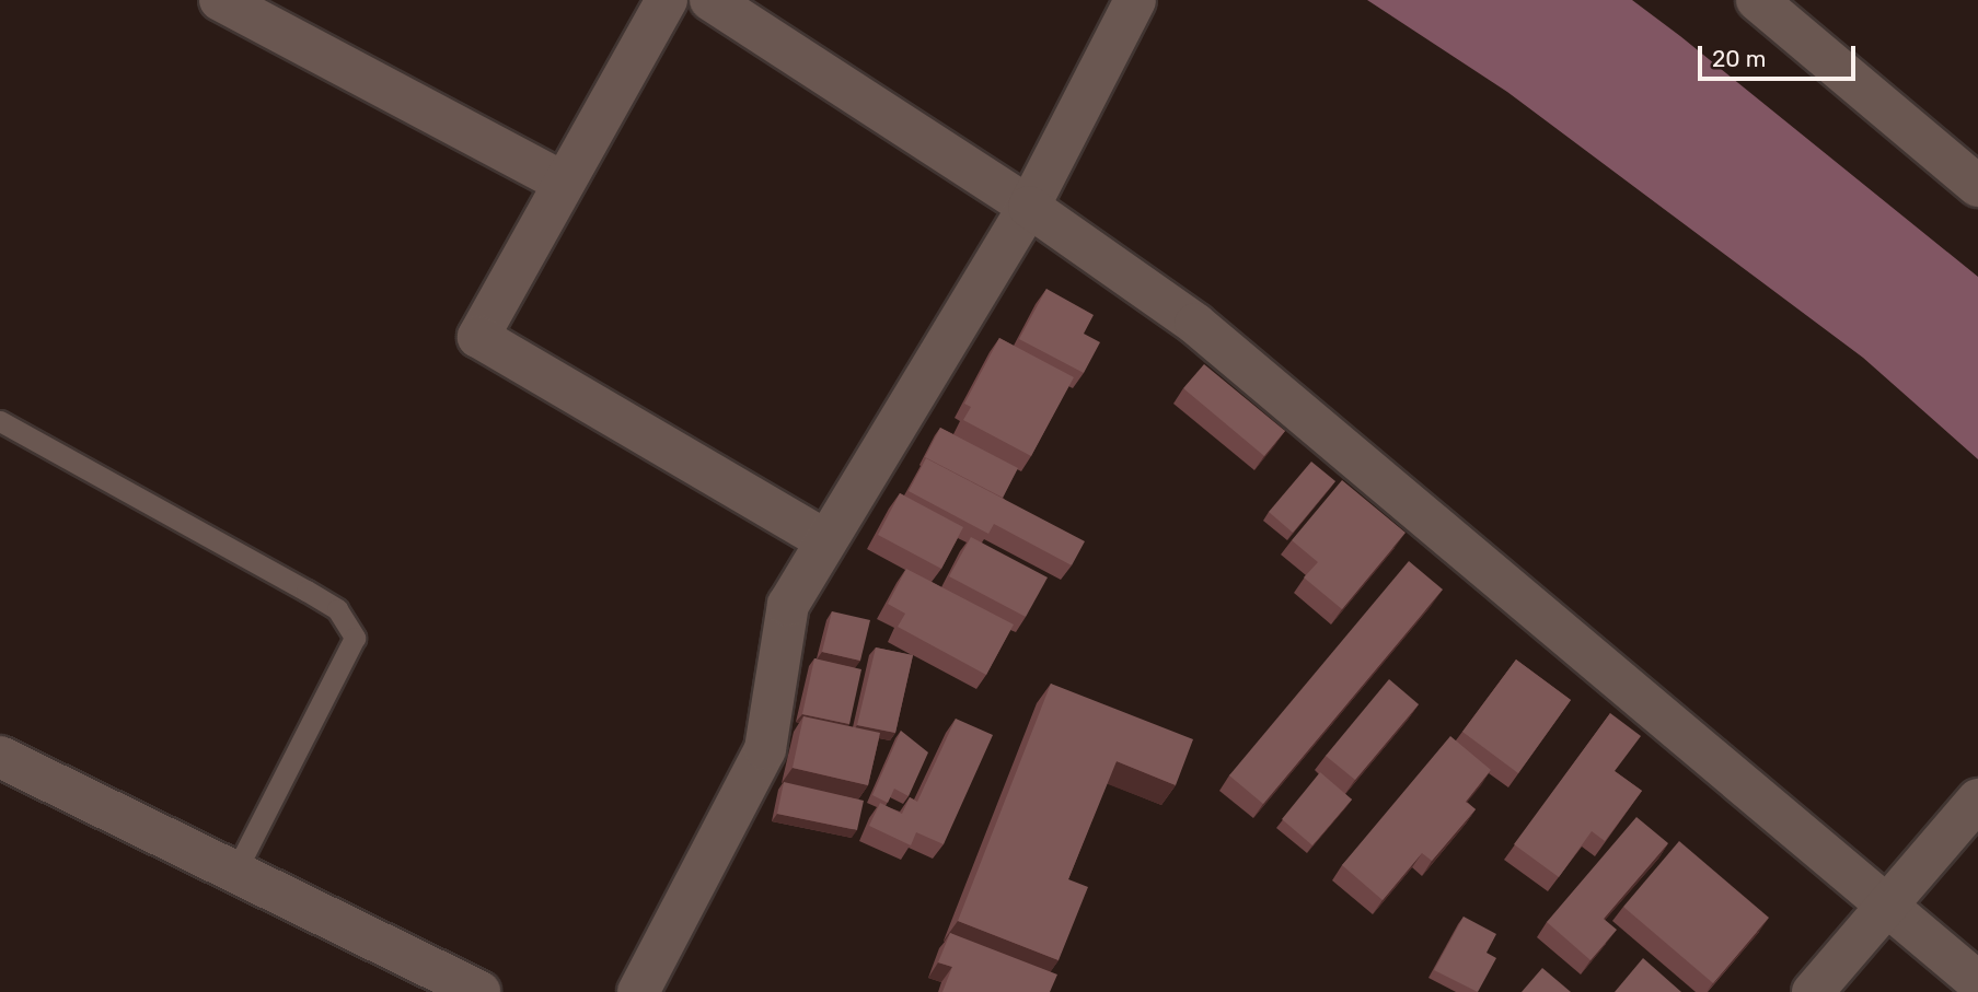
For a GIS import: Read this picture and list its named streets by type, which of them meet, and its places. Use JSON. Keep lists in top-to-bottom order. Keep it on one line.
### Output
{"scale_bar":"20 m"}
